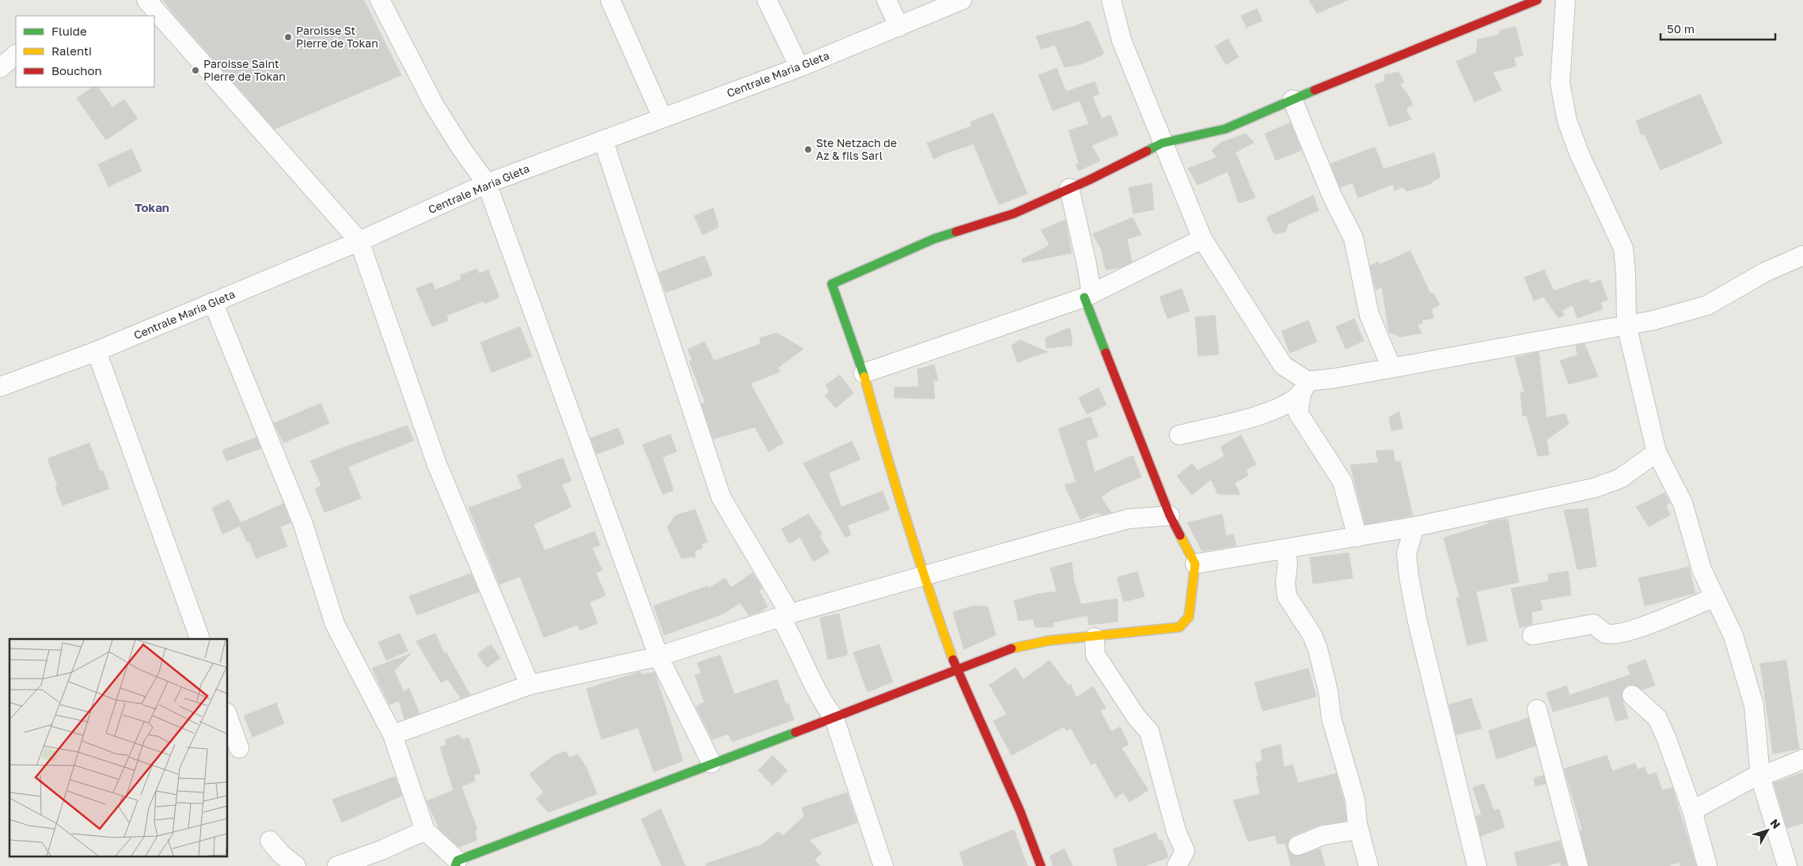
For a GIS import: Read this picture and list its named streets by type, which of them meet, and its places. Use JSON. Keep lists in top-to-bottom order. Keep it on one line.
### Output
{"streets":{"street":["Centrale Maria Gleta"]},"districts":["Tokan"],"places":["Paroisse St Pierre de Tokan","Paroisse Saint Pierre de Tokan","Ste Netzach de Az & fils Sarl"],"legend":["Fluide","Ralenti","Bouchon"],"scale_bar":"50 m","north":"top right"}
